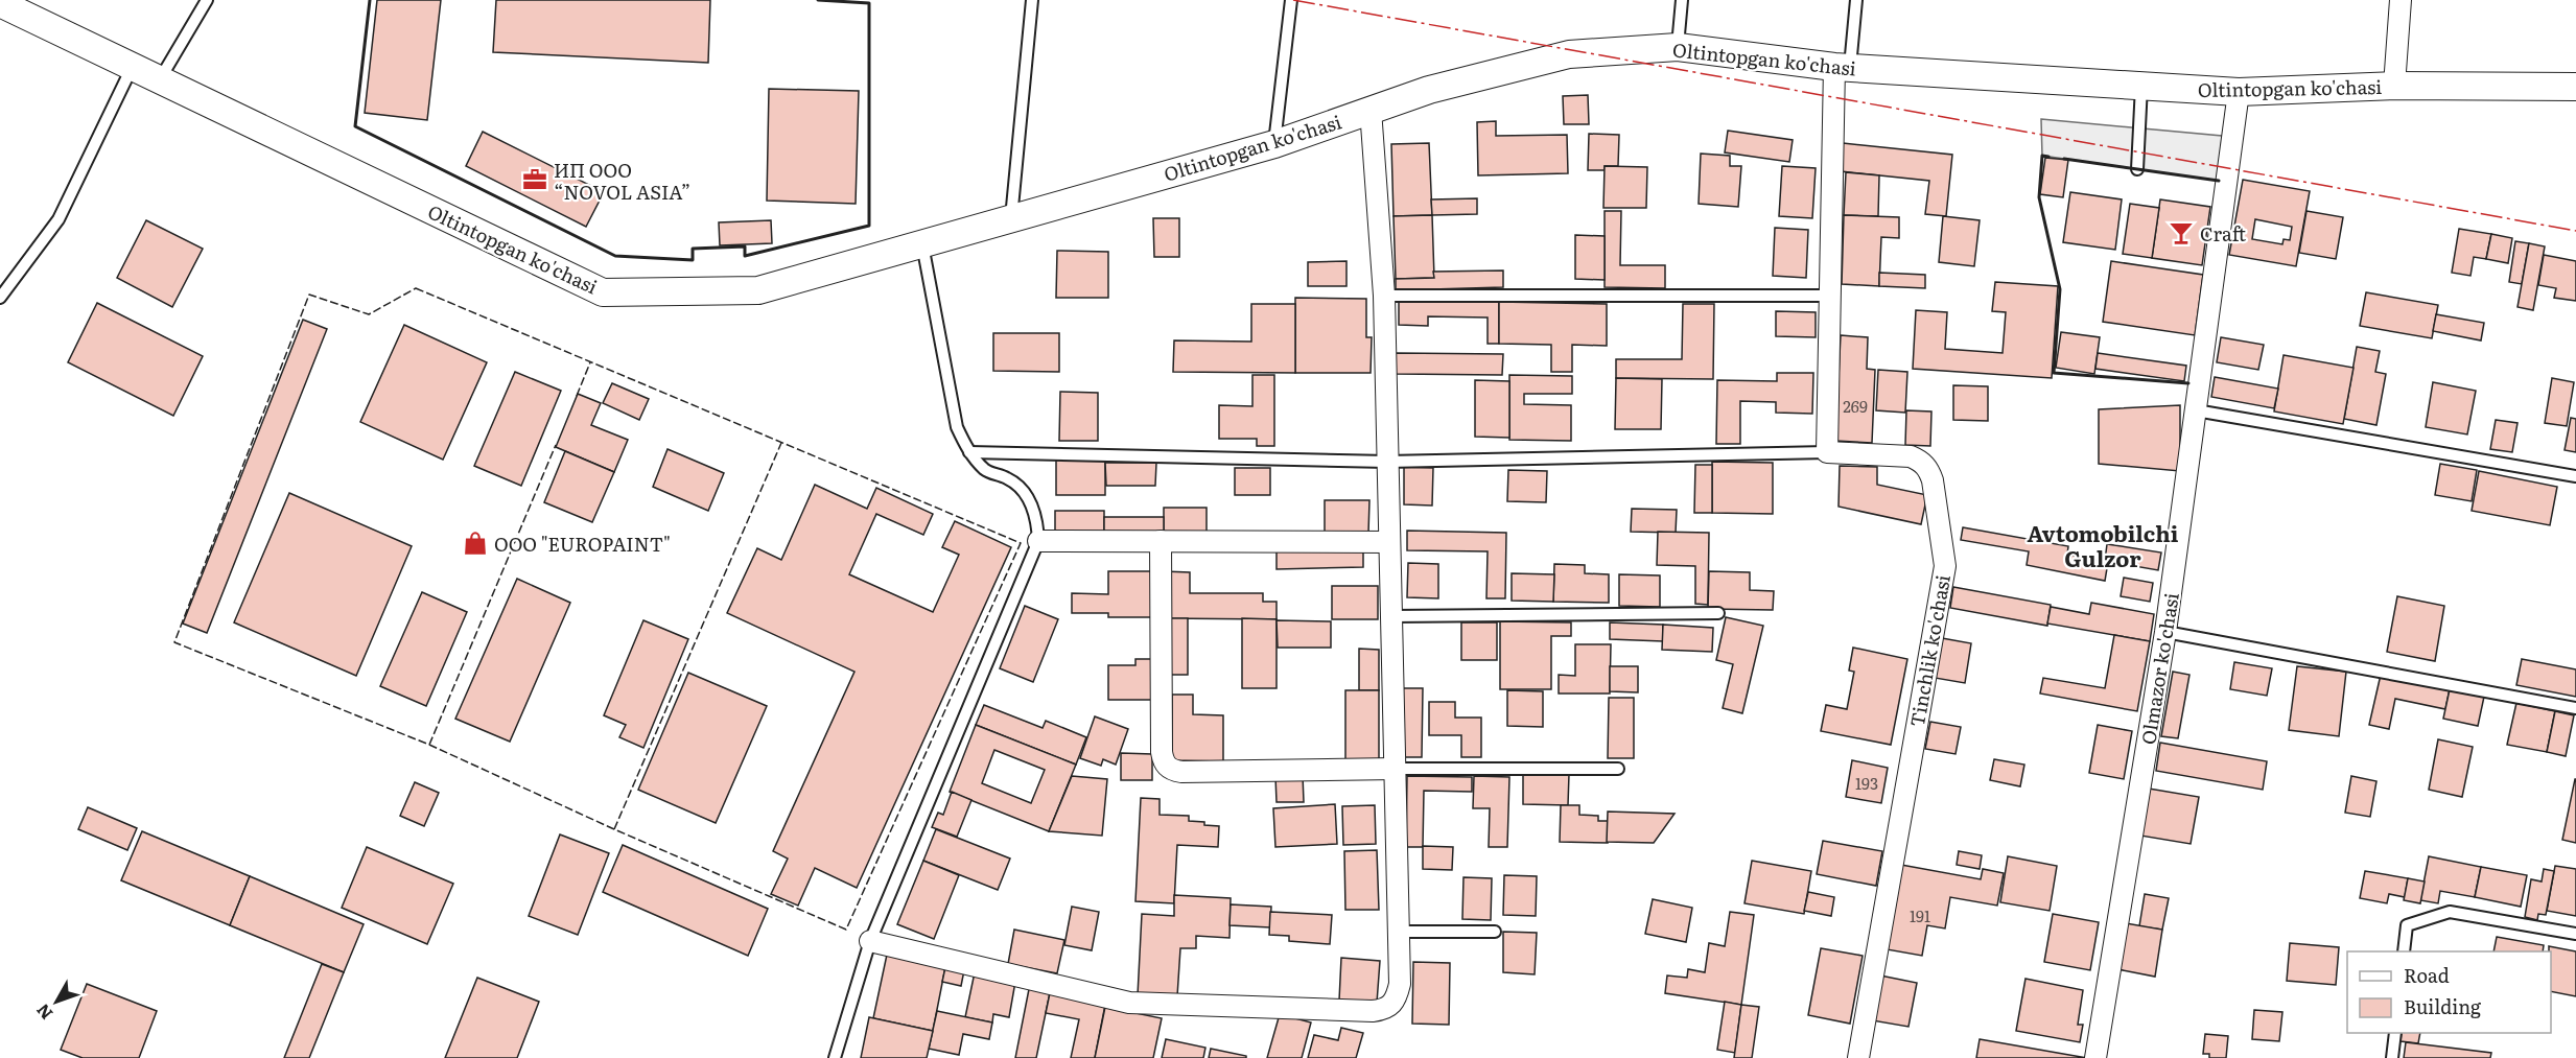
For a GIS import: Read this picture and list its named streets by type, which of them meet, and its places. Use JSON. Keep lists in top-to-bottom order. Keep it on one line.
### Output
{"streets":{"street":["Oltintopgan ko'chasi","Tinchlik ko'chasi","Olmazor ko'chasi"]},"crossings":[["Oltintopgan ko'chasi","Olmazor ko'chasi"]],"districts":["Avtomobilchi Gulzor"],"places":{"office":["ИП ООО “NOVOL ASIA”"],"bar":["Craft"],"shop":["OOO \"EUROPAINT\""]},"house_numbers":["269","193","191"],"legend":["Road","Building"],"north":"bottom left"}
